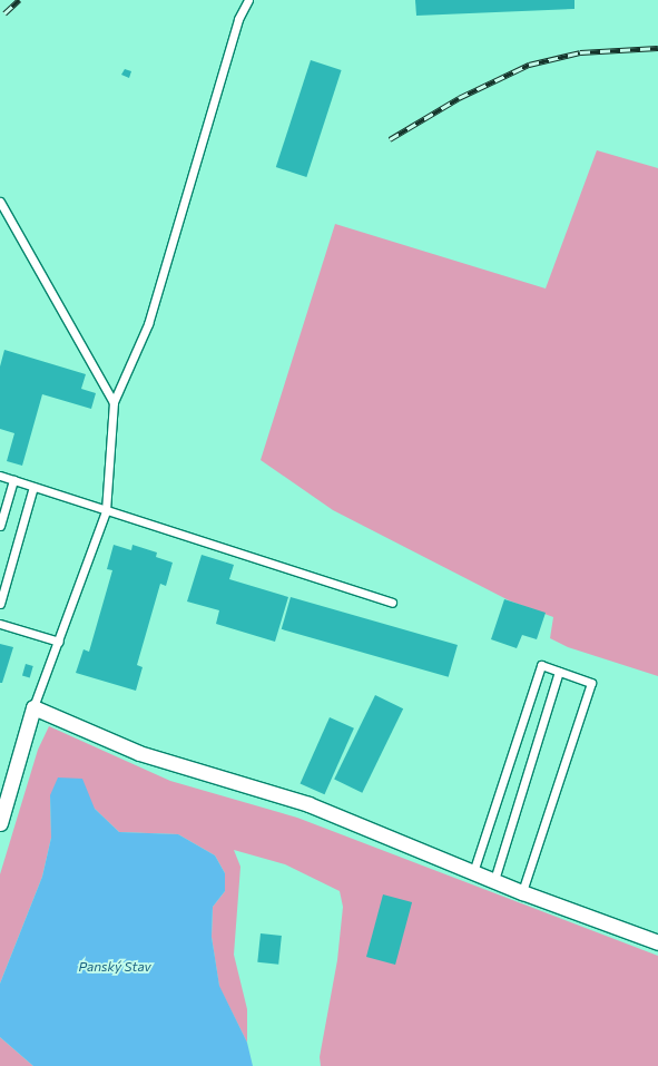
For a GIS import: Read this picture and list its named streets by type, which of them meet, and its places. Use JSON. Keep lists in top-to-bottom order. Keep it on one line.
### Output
{"water":["Panský Stav"]}
